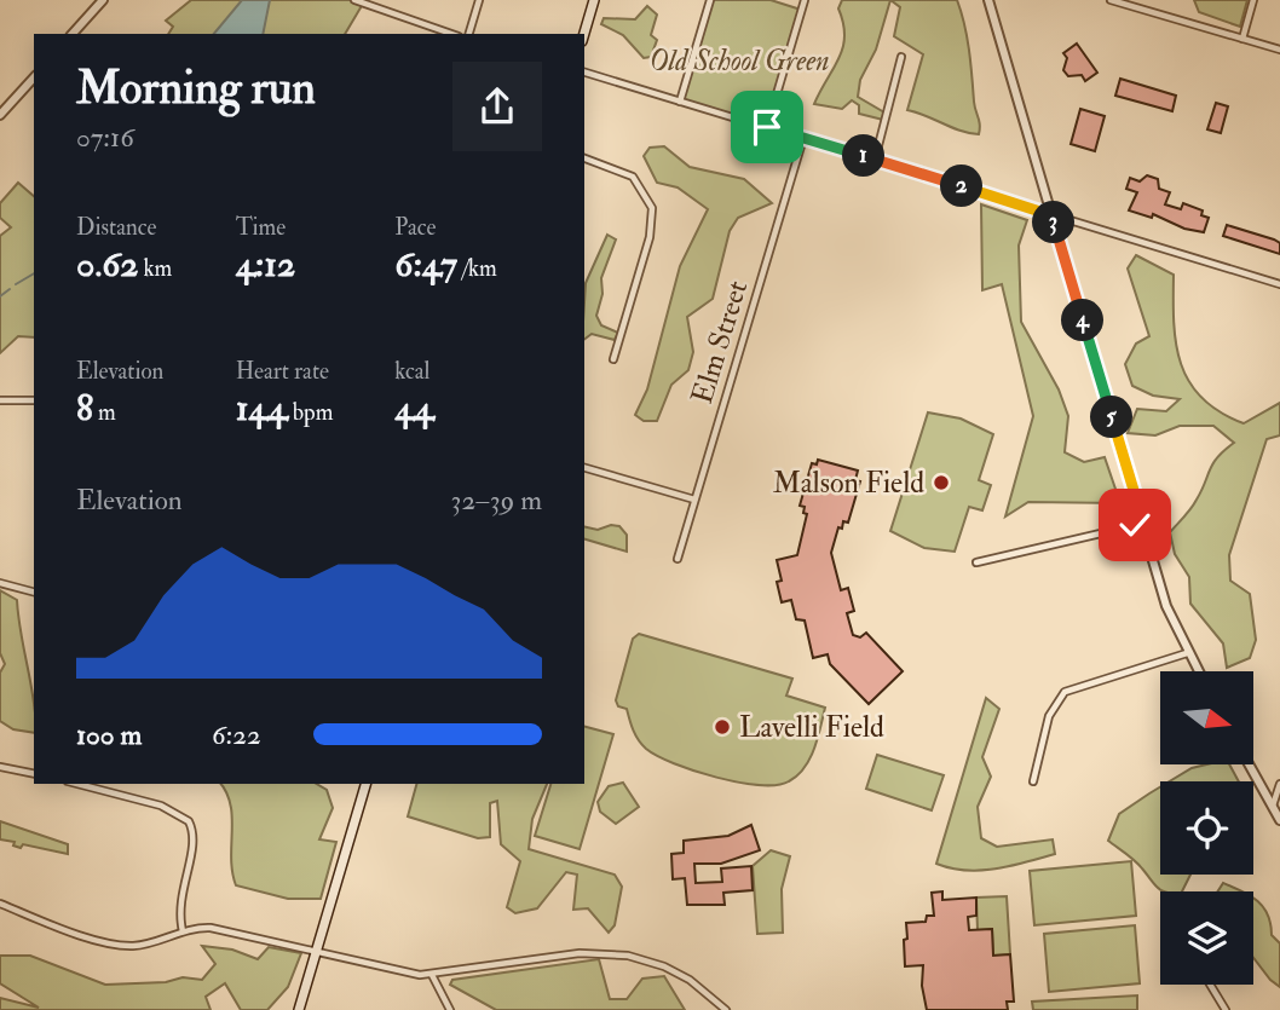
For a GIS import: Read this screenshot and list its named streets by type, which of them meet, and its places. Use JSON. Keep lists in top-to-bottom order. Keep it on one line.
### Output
{"streets":{"street":["Elm Street"]},"parks":["Old School Green"],"places":["Malson Field","Lavelli Field"],"north":"right","page":{"heading":["Morning run","07:16"],"pins":["1","2","3","4","5"],"stats":[["Distance","0.62 km"],["Time","4:12"],["Pace","6:47 /km"],["Elevation","8 m"],["Heart rate","144 bpm"],["kcal","44"]],"chart":["Elevation","32–39 m"],"list":[{"name":"100 m","note":"6:22"}]}}
